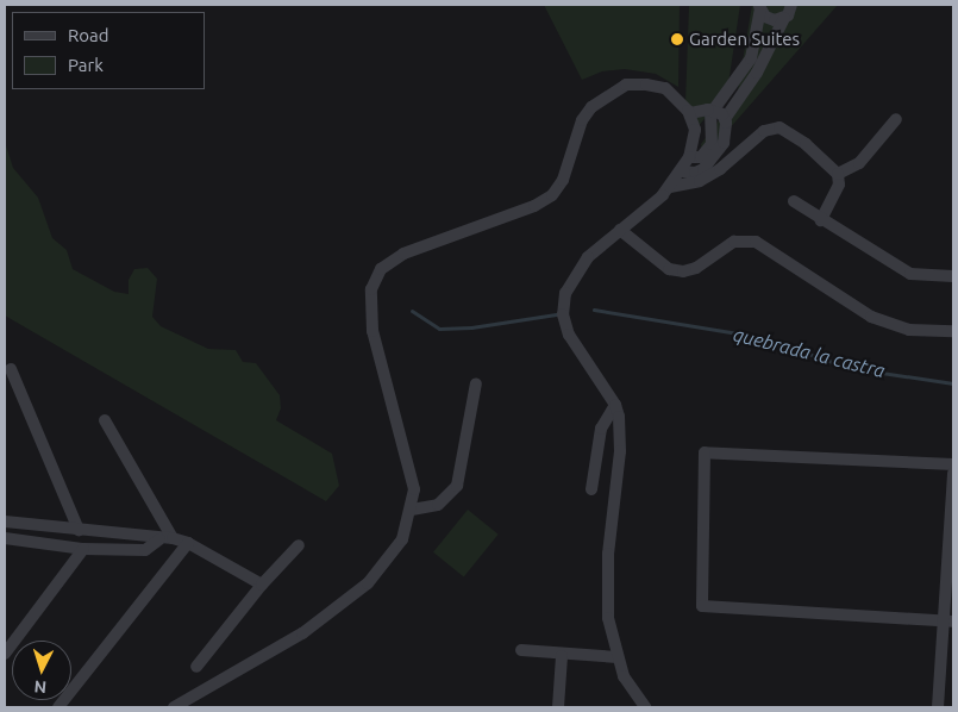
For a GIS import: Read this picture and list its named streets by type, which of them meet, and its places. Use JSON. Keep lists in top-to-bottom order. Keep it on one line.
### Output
{"water":["quebrada la castra"],"places":["Garden Suites"],"legend":["Road","Park"],"north":"bottom"}
